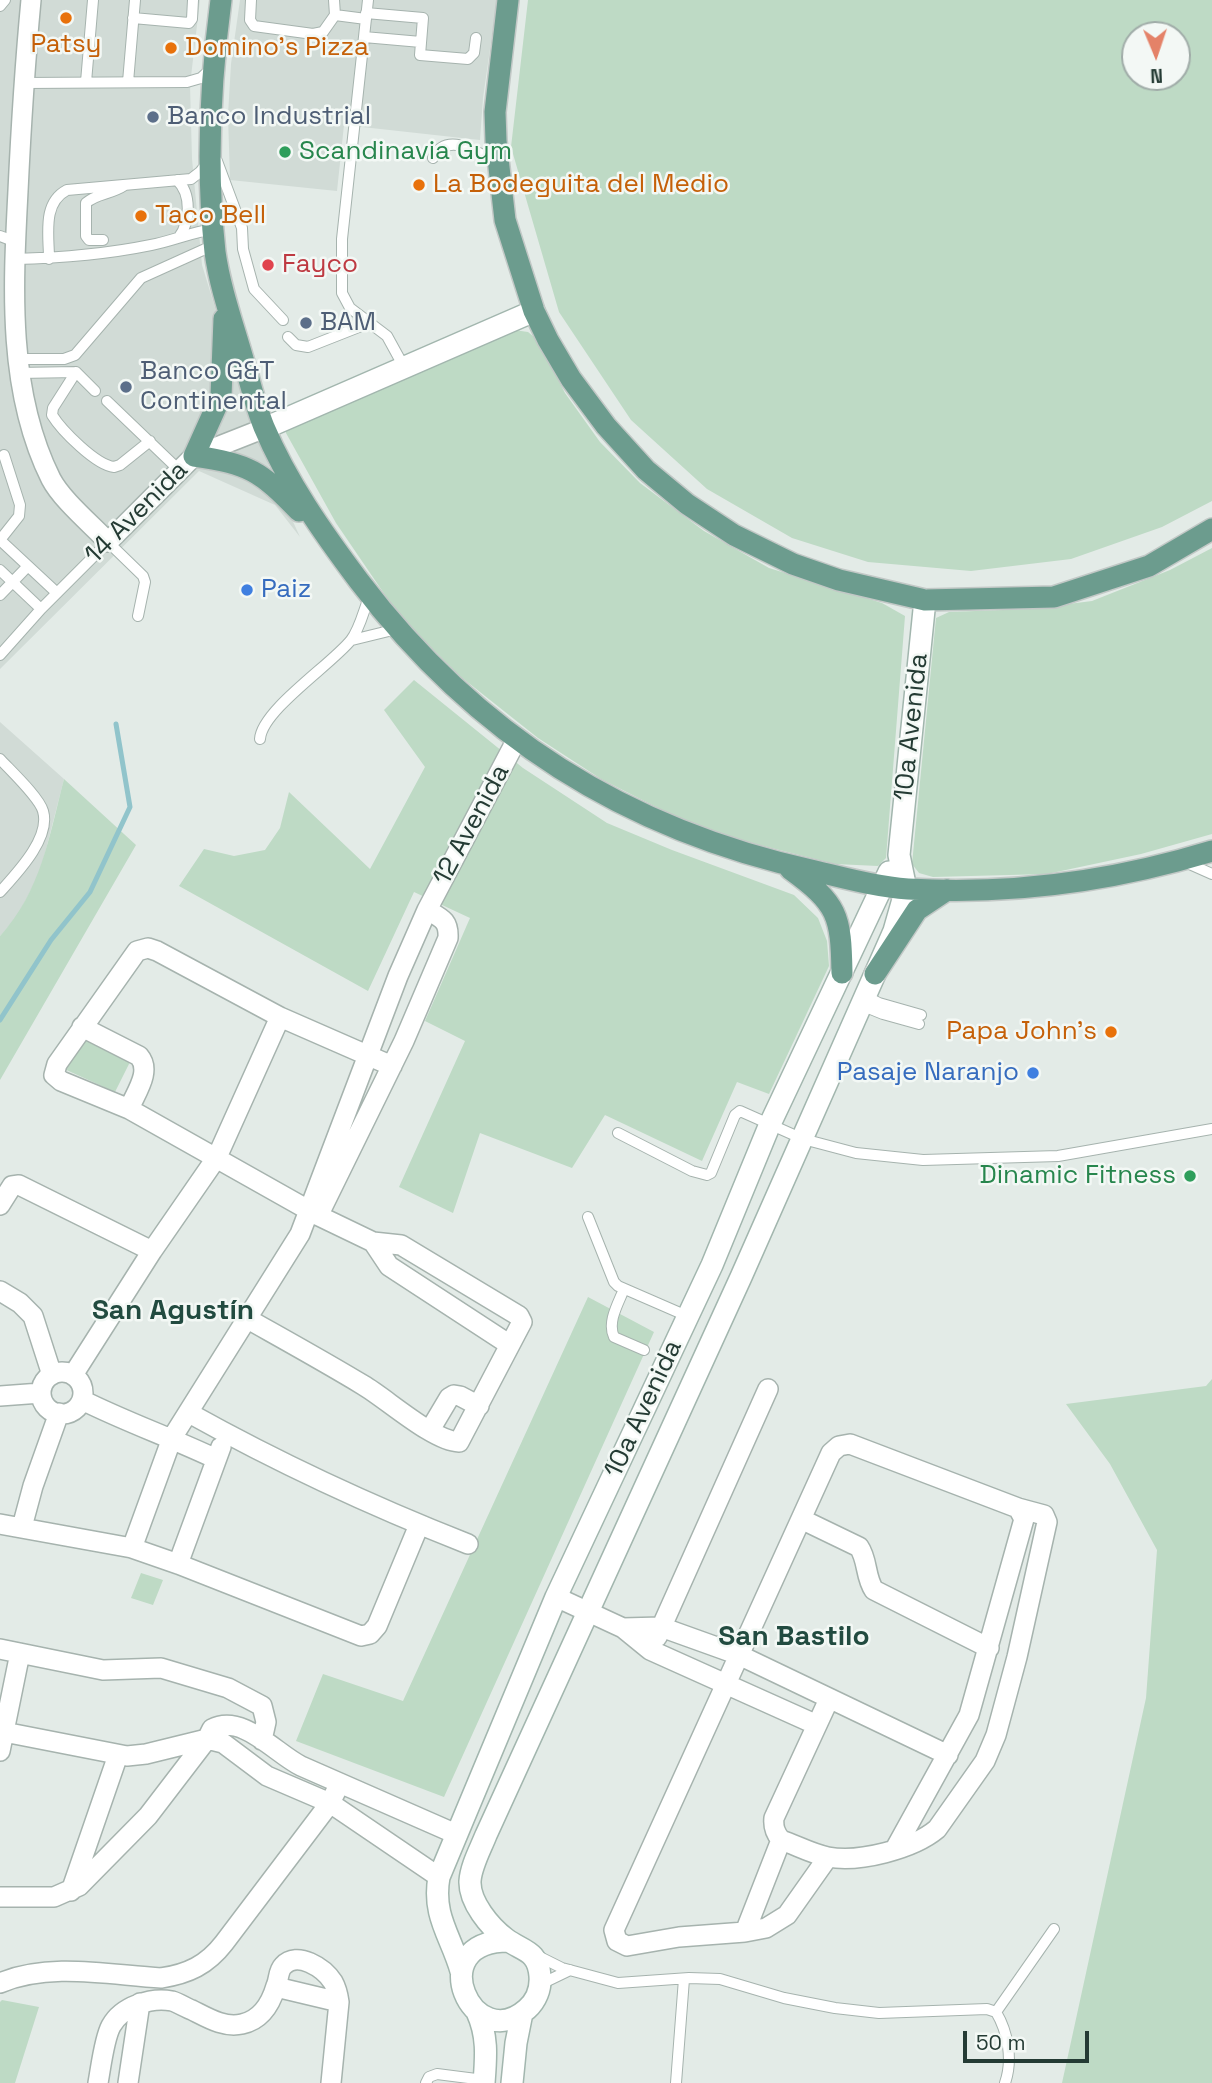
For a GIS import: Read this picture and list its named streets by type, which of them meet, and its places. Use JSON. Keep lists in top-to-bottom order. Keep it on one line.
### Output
{"streets":{"street":["14 Avenida","10a Avenida","12 Avenida"]},"districts":["San Agustín","San Bastilo"],"places":["Patsy","Domino's Pizza","Banco Industrial","Scandinavia Gym","La Bodeguita del Medio","Taco Bell","Fayco","BAM","Banco G&T Continental","Paiz","Papa John's","Pasaje Naranjo","Dinamic Fitness"],"scale_bar":"50 m","north":"bottom"}
